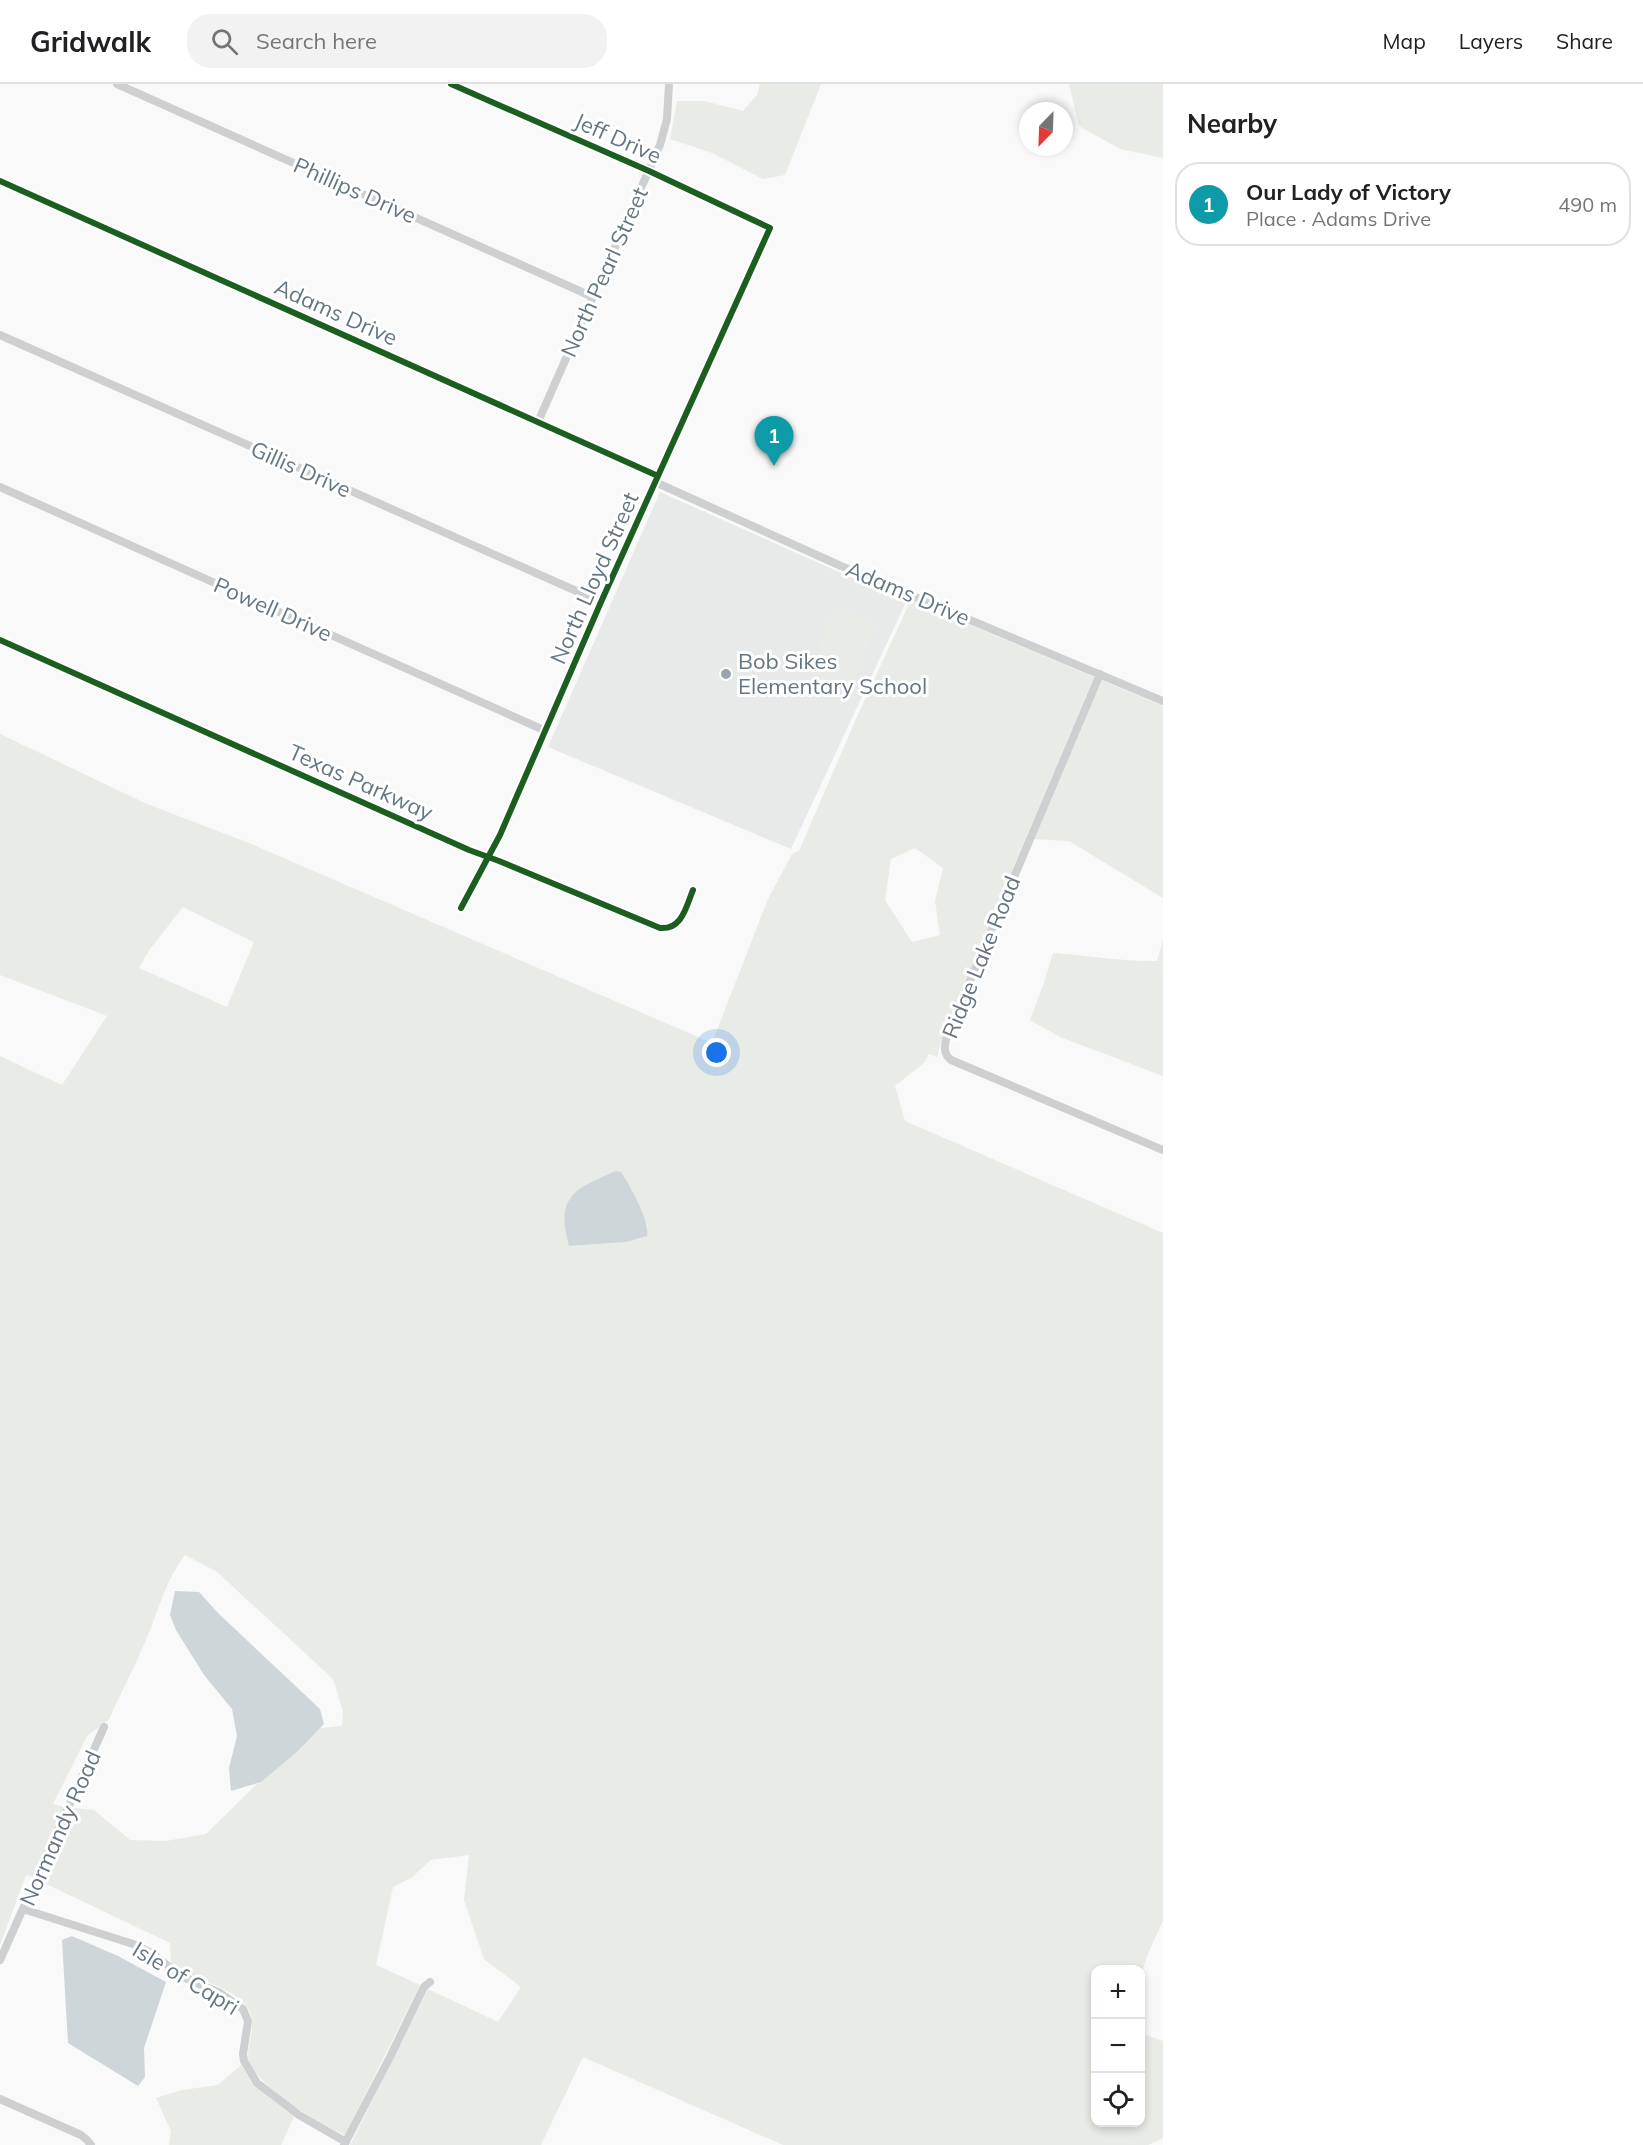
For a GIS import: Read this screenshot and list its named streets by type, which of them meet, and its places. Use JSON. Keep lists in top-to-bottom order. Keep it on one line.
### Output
{"streets":{"street":["Jeff Drive","Phillips Drive","North Pearl Street","Adams Drive","Gillis Drive","North Lloyd Street","Powell Drive","Texas Parkway","Ridge Lake Road","Normandy Road","Isle of Capri"]},"crossings":[["Jeff Drive","North Pearl Street"],["Jeff Drive","North Lloyd Street"],["Phillips Drive","North Pearl Street"],["North Pearl Street","Adams Drive"],["Adams Drive","North Lloyd Street"],["Adams Drive","Ridge Lake Road"],["Gillis Drive","North Lloyd Street"],["North Lloyd Street","Powell Drive"],["North Lloyd Street","Texas Parkway"],["Normandy Road","Isle of Capri"]],"places":["Bob Sikes Elementary School"],"north":"bottom left","page":{"header":"Gridwalk","search":"Search here","nav":["Map","Layers","Share"],"heading":"Nearby","list":[{"mark":"1","name":"Our Lady of Victory","note":"Place · Adams Drive","value":"490 m"}],"pins":"1","map_buttons":["+","−"]}}
